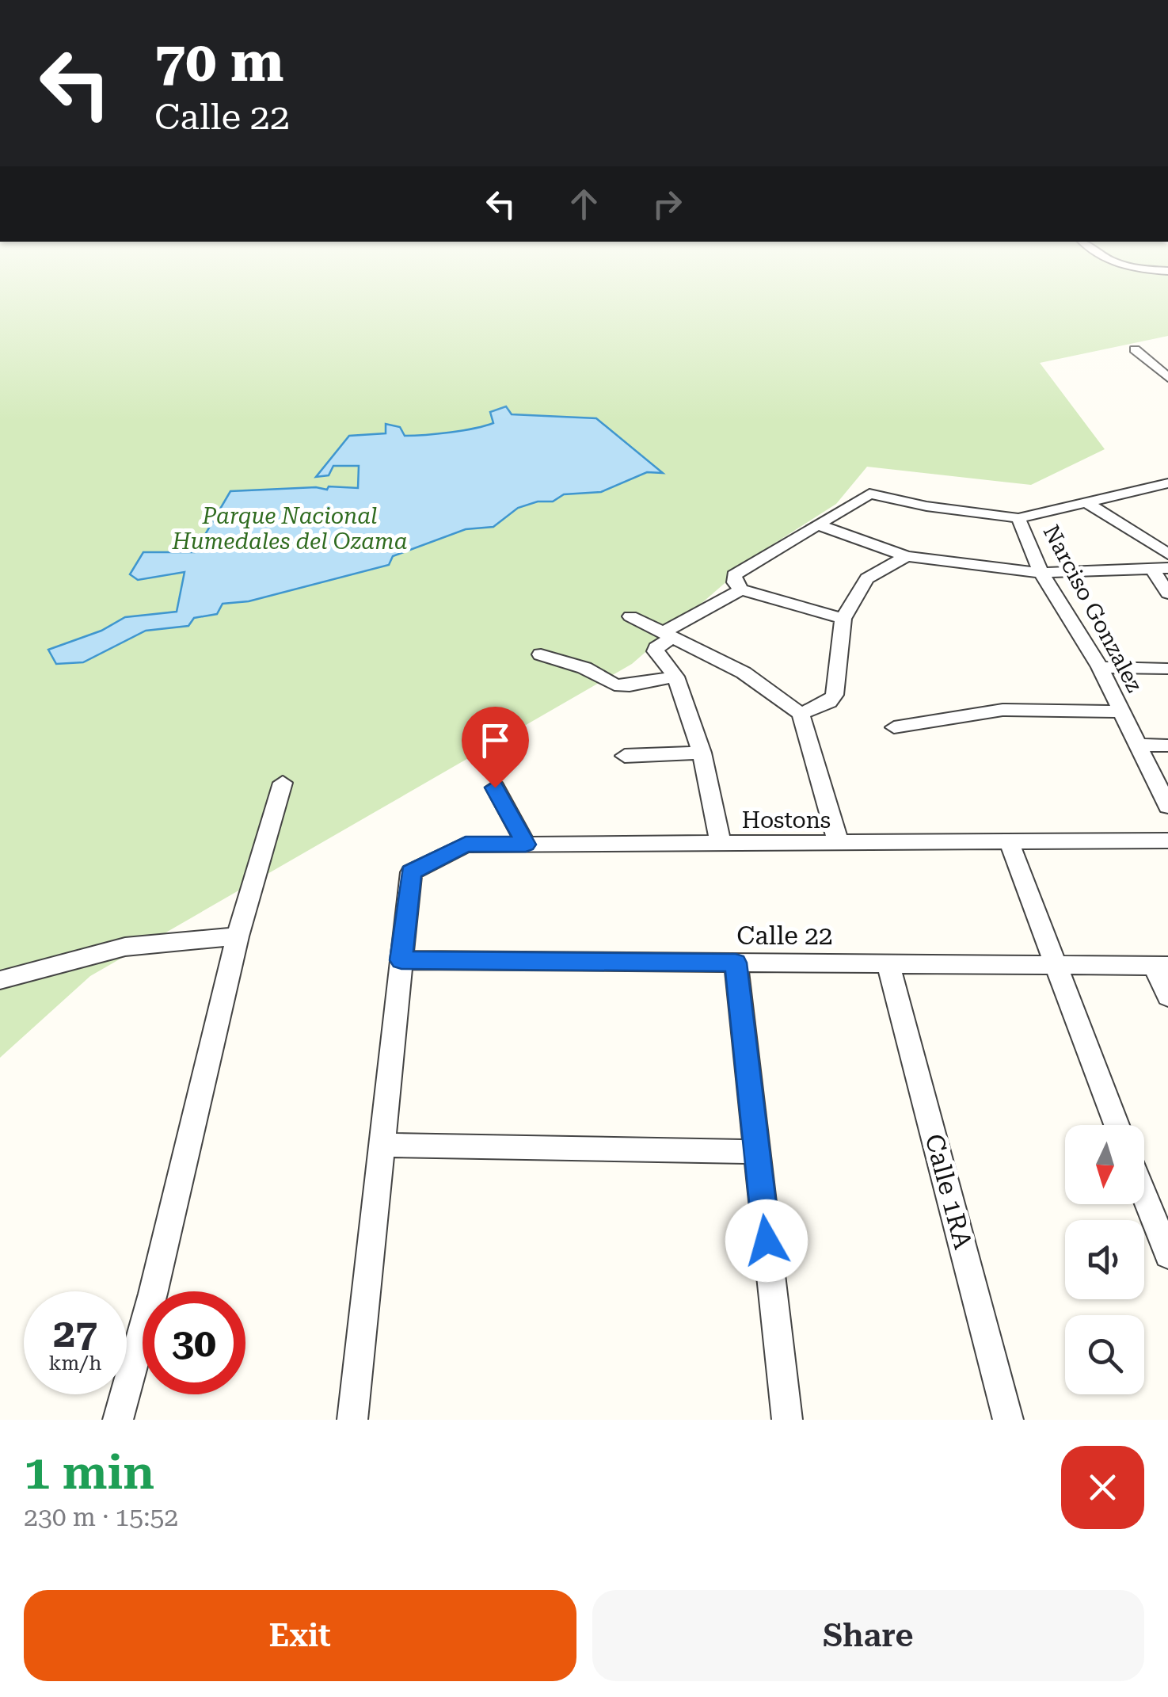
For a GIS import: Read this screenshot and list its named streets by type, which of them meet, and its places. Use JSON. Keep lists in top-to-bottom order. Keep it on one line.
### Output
{"streets":{"street":["Narciso Gonzalez","Hostons","Calle 22","Calle 1RA"]},"crossings":[["Hostons","Calle 22"],["Calle 22","Calle 1RA"]],"parks":["Parque Nacional Humedales del Ozama"],"north":"bottom","page":{"turn":["70 m","Calle 22"],"speed":"27 km/h","limit":"30","heading":["1 min","230 m · 15:52"],"buttons":["Exit","Share"]}}
